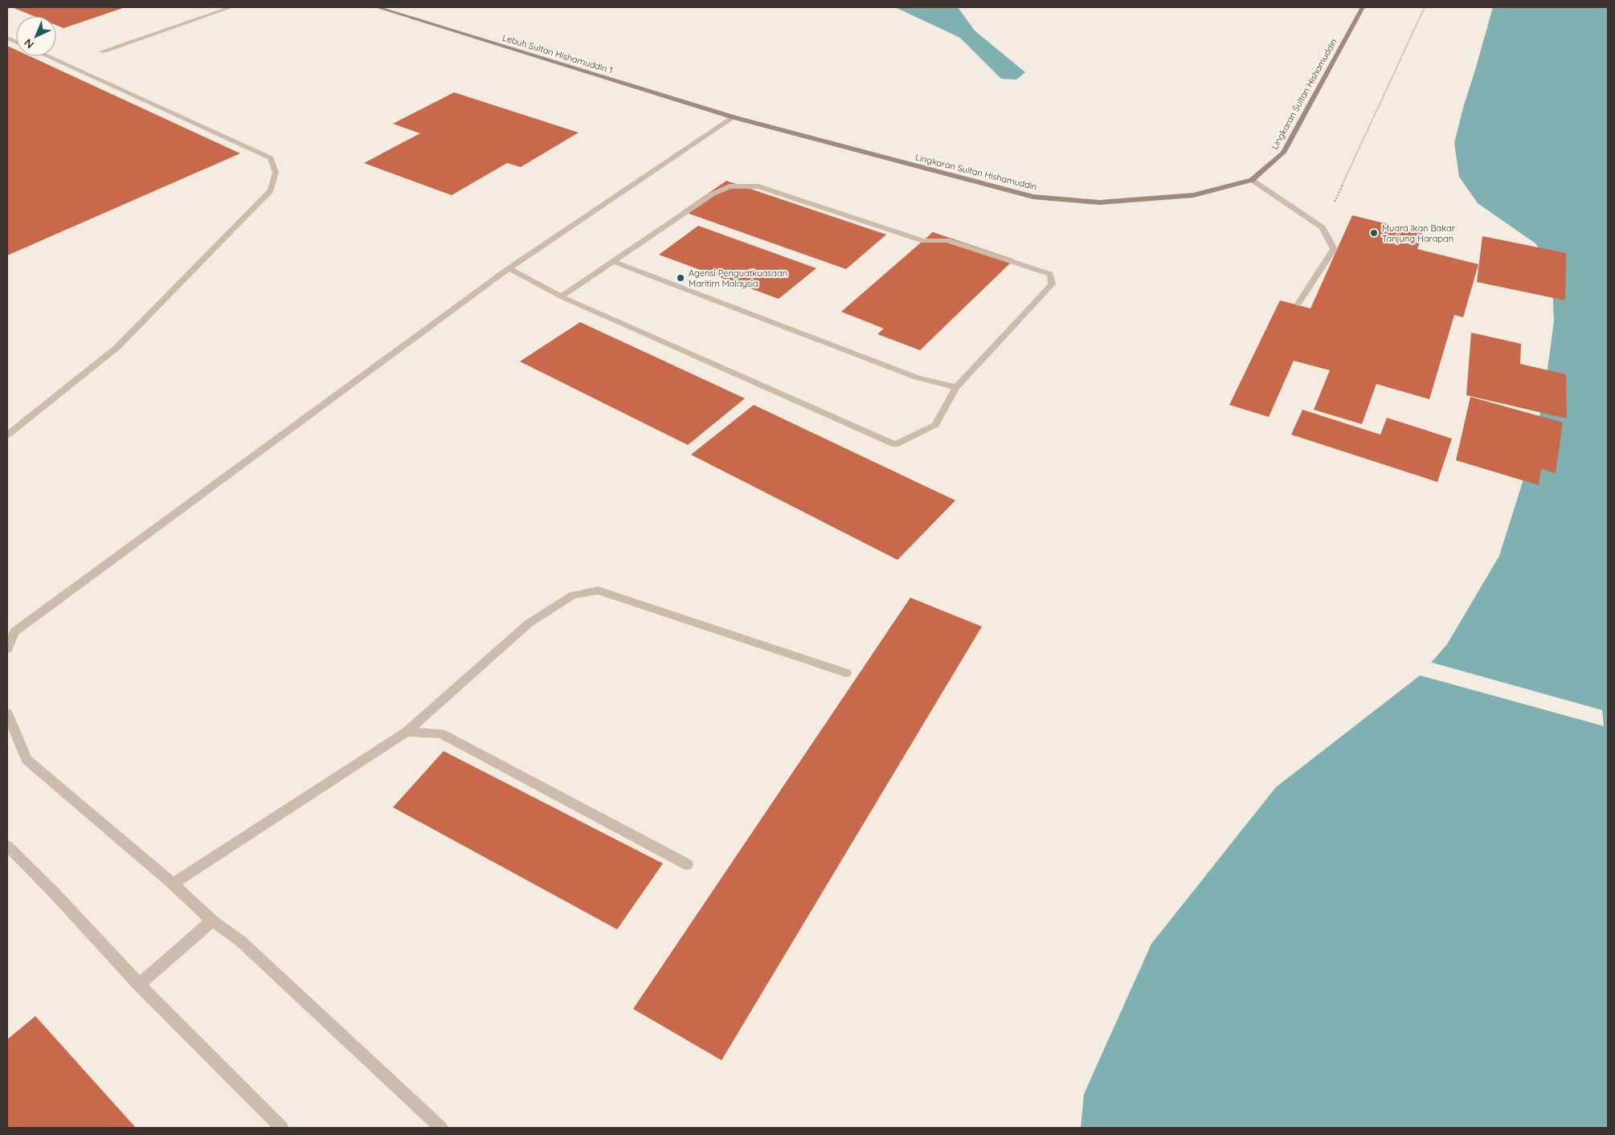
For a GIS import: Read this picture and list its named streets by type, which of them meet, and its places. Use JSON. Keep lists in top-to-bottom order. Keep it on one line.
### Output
{"streets":{"street":["Lebuh Sultan Hishamuddin 1","Lingkaran Sultan Hishamuddin"]},"crossings":[["Lebuh Sultan Hishamuddin 1","Lingkaran Sultan Hishamuddin"]],"places":["Muara Ikan Bakar Tanjung Harapan","Agensi Penguatkuasaan Maritim Malaysia"],"north":"bottom left"}
